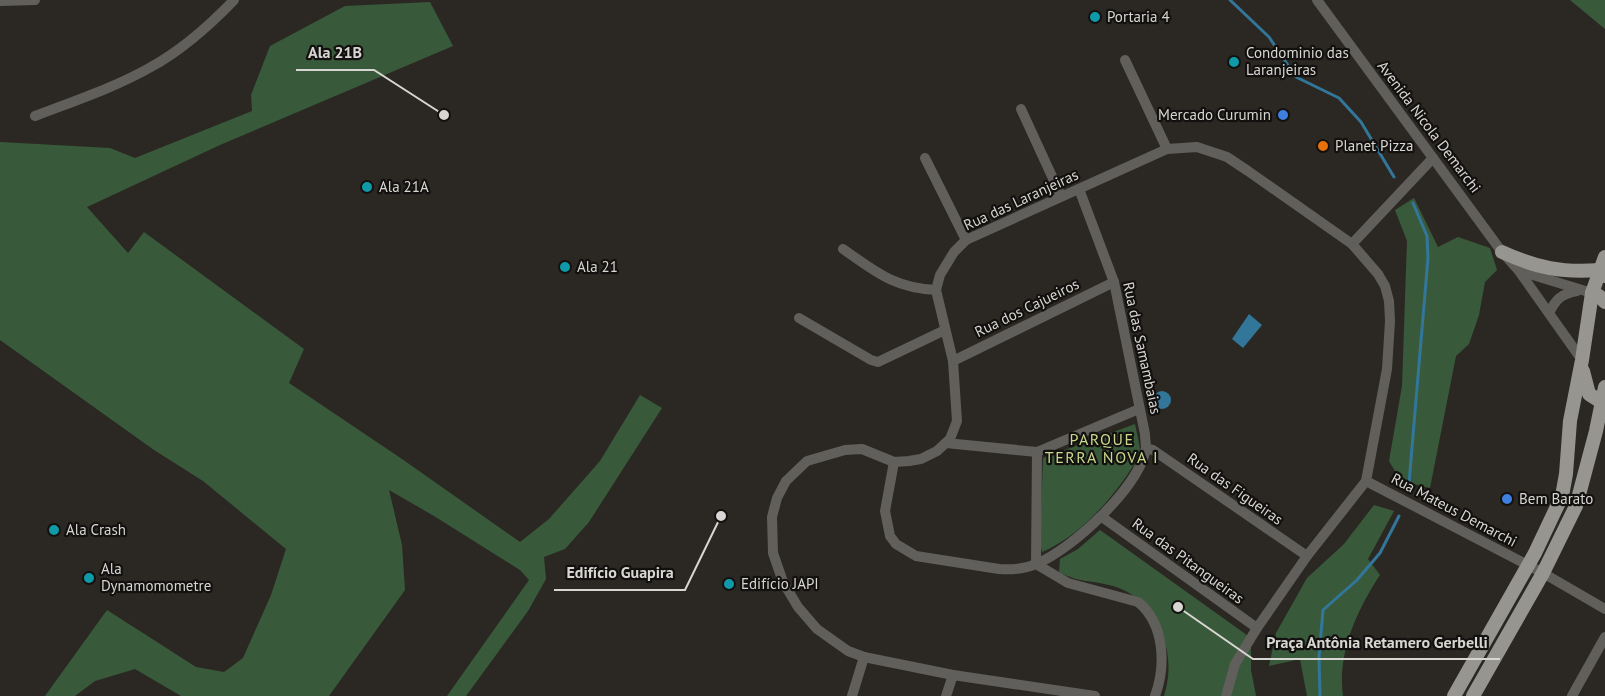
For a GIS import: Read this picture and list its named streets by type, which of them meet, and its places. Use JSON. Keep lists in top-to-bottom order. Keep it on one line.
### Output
{"streets":{"street":["Avenida Nicola Demarchi","Rua das Laranjeiras","Rua dos Cajueiros","Rua das Samambaias","Rua das Figueiras","Rua Mateus Demarchi","Rua das Pitangueiras"]},"crossings":[["Rua das Laranjeiras","Rua das Samambaias"],["Rua das Laranjeiras","Rua das Figueiras"],["Rua das Laranjeiras","Rua Mateus Demarchi"],["Rua das Laranjeiras","Rua das Pitangueiras"],["Rua dos Cajueiros","Rua das Samambaias"],["Rua das Samambaias","Rua das Figueiras"]],"districts":["PARQUE TERRA NOVA I"],"places":["Portaria 4","Condominio das Laranjeiras","Ala 21B","Mercado Curumin","Planet Pizza","Ala 21A","Ala 21","Bem Barato","Edifício Guapira","Ala Crash","Ala Dynamomometre","Edifício JAPI","Praça Antônia Retamero Gerbelli"]}
